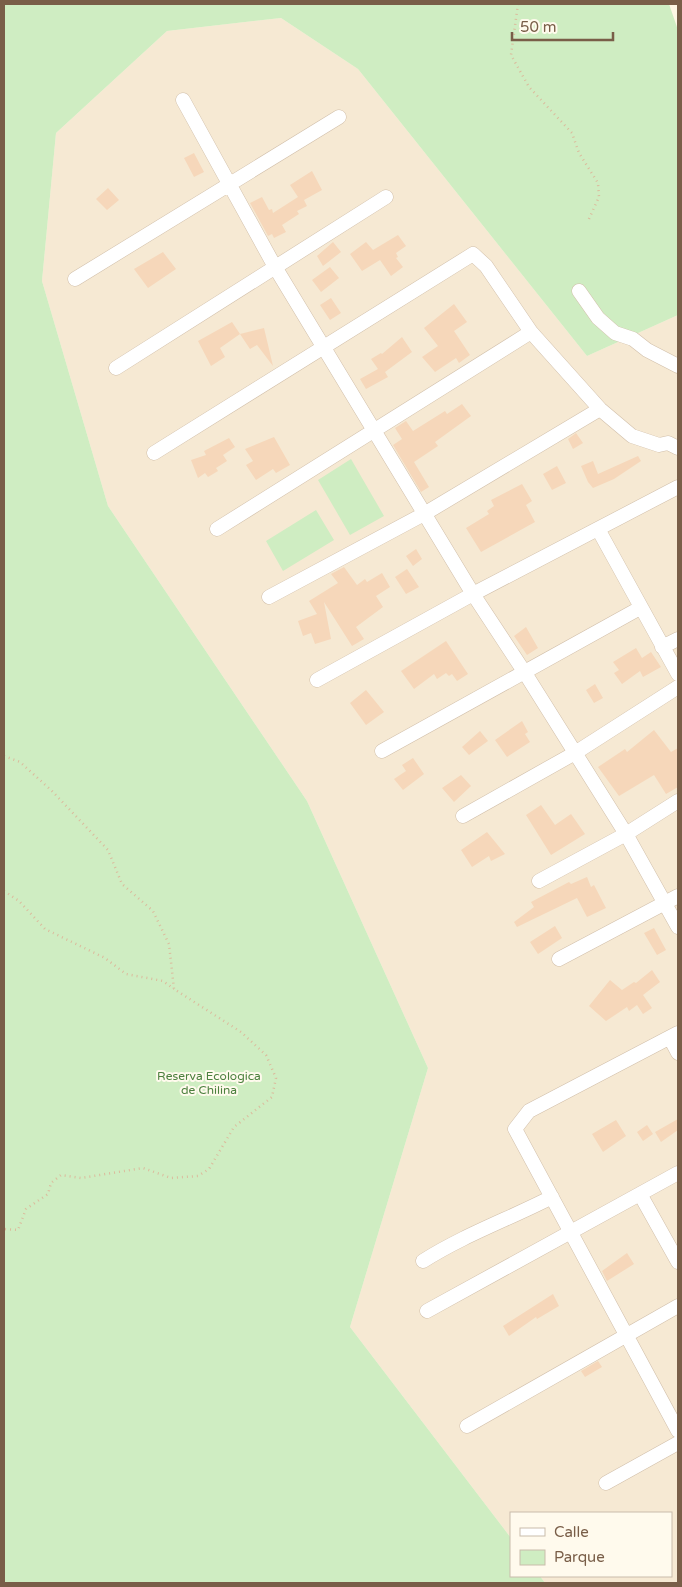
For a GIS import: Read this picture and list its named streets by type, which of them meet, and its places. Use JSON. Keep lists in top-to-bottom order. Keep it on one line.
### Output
{"parks":["Reserva Ecologica de Chilina"],"legend":["Calle","Parque"],"scale_bar":"50 m"}
